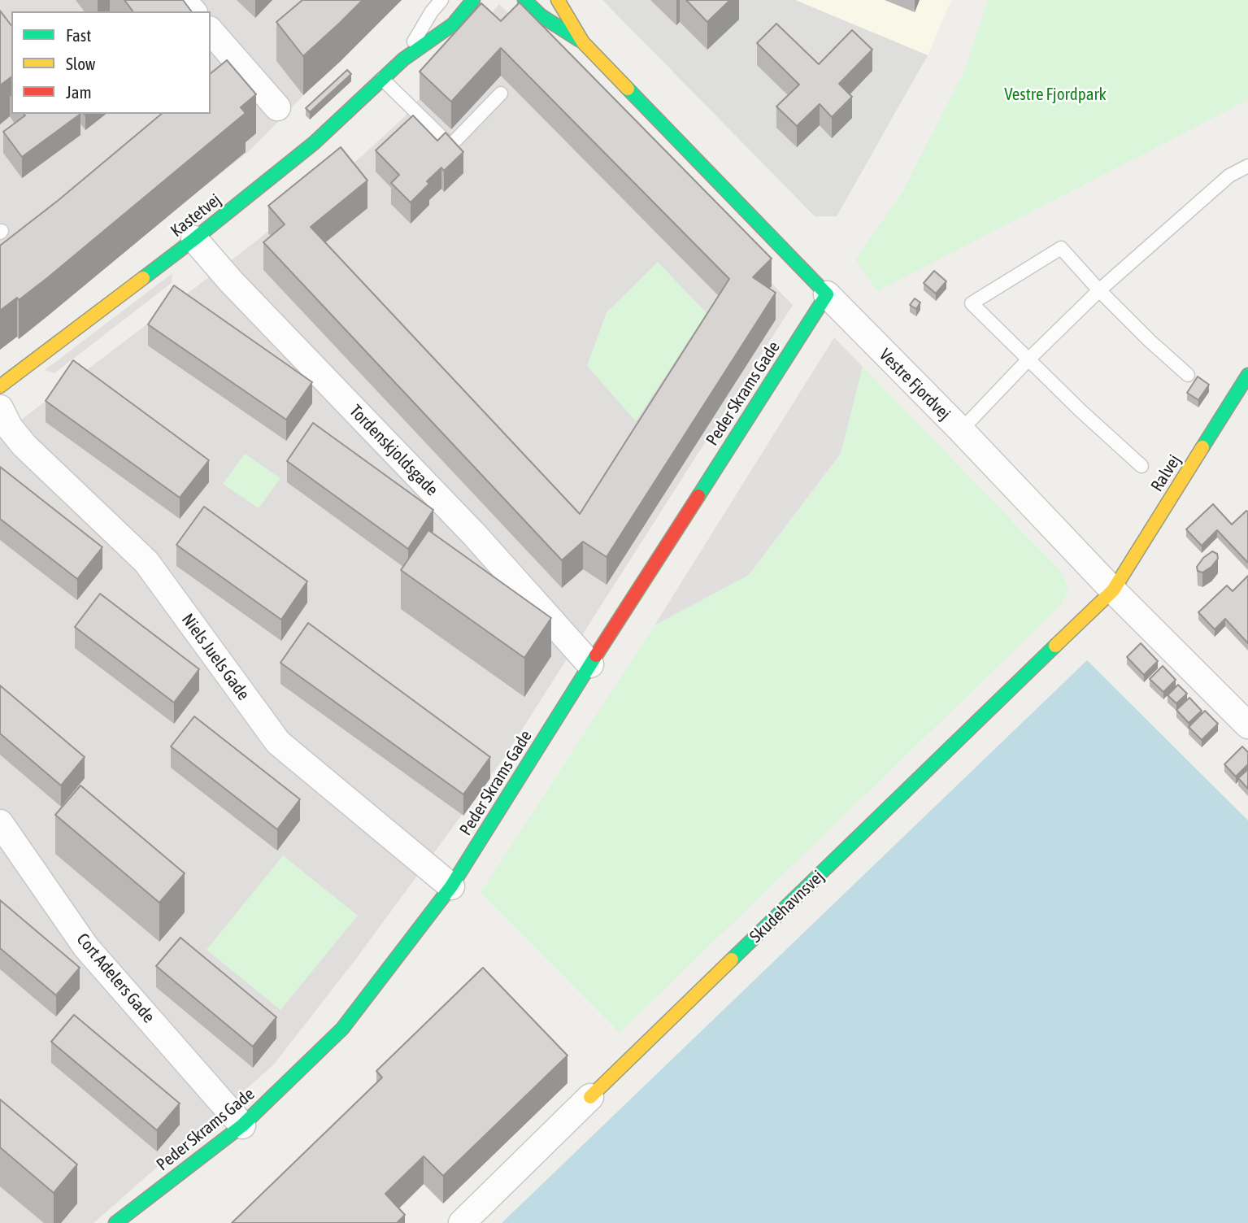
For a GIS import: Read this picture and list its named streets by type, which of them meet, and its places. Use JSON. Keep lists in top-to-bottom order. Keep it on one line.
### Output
{"streets":{"street":["Kastetvej","Vestre Fjordvej","Peder Skrams Gade","Tordenskjoldsgade","Ralvej","Niels Juels Gade","Skudehavnsvej","Cort Adelers Gade"]},"crossings":[["Kastetvej","Tordenskjoldsgade"],["Vestre Fjordvej","Peder Skrams Gade"],["Vestre Fjordvej","Ralvej"],["Vestre Fjordvej","Skudehavnsvej"],["Peder Skrams Gade","Tordenskjoldsgade"],["Peder Skrams Gade","Niels Juels Gade"],["Peder Skrams Gade","Cort Adelers Gade"],["Ralvej","Skudehavnsvej"]],"parks":["Vestre Fjordpark"],"legend":["Fast","Slow","Jam"]}
